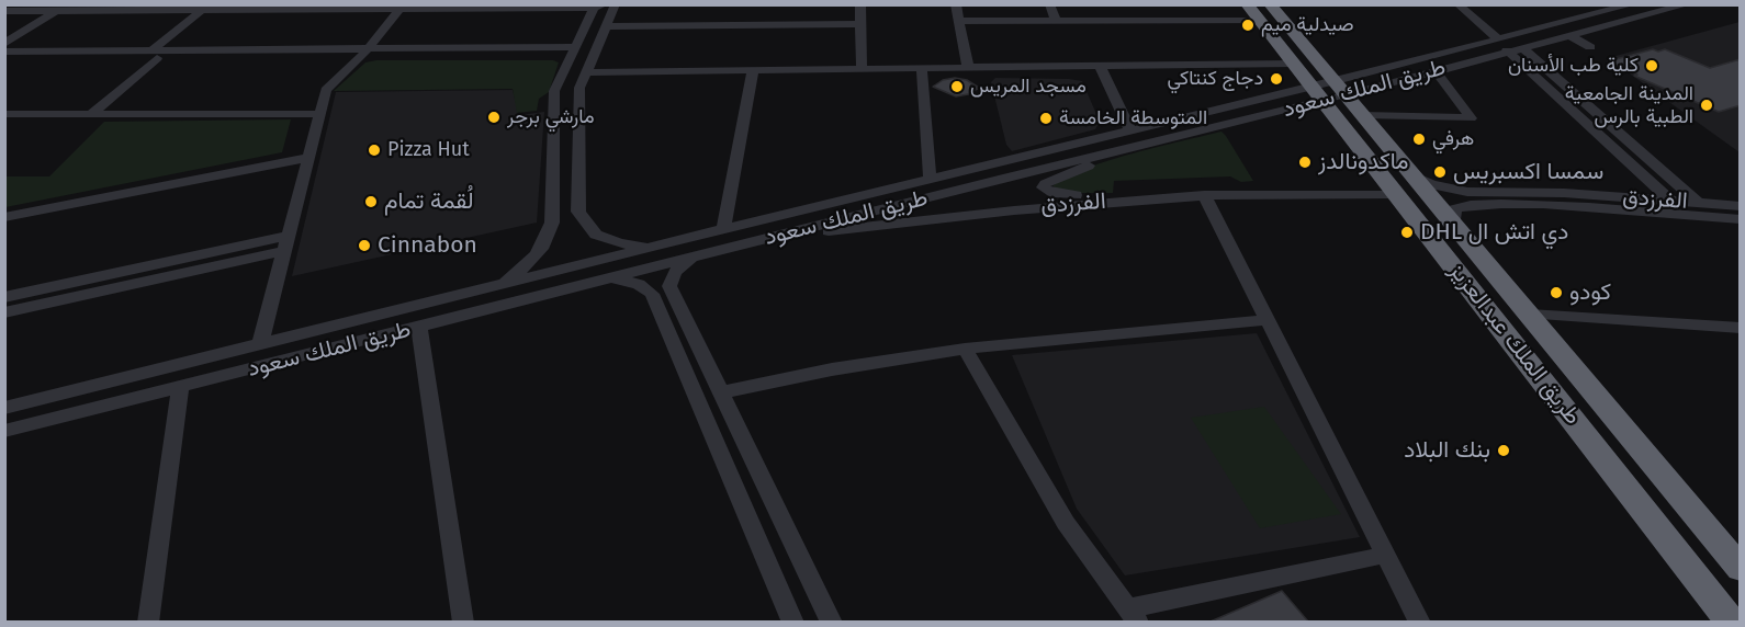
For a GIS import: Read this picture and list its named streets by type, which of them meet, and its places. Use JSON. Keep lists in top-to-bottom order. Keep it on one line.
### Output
{"streets":{"highway":["طريق الملك عبدالعزيز"],"street":["طريق الملك سعود","الفرزدق"]},"crossings":[["طريق الملك سعود","الفرزدق"],["طريق الملك سعود","طريق الملك عبدالعزيز"],["الفرزدق","طريق الملك عبدالعزيز"]],"places":["صيدلية ميم","كلية طب الأسنان","دجاج كنتاكي","مسجد المريس","المدينة الجامعية الطبية بالرس","مارشي برجر","المتوسطة الخامسة","هرفي","Pizza Hut","ماكدونالدز","سمسا اكسبريس","لُقمة تمام","DHL دي اتش ال","Cinnabon","كودو","بنك البلاد"]}
